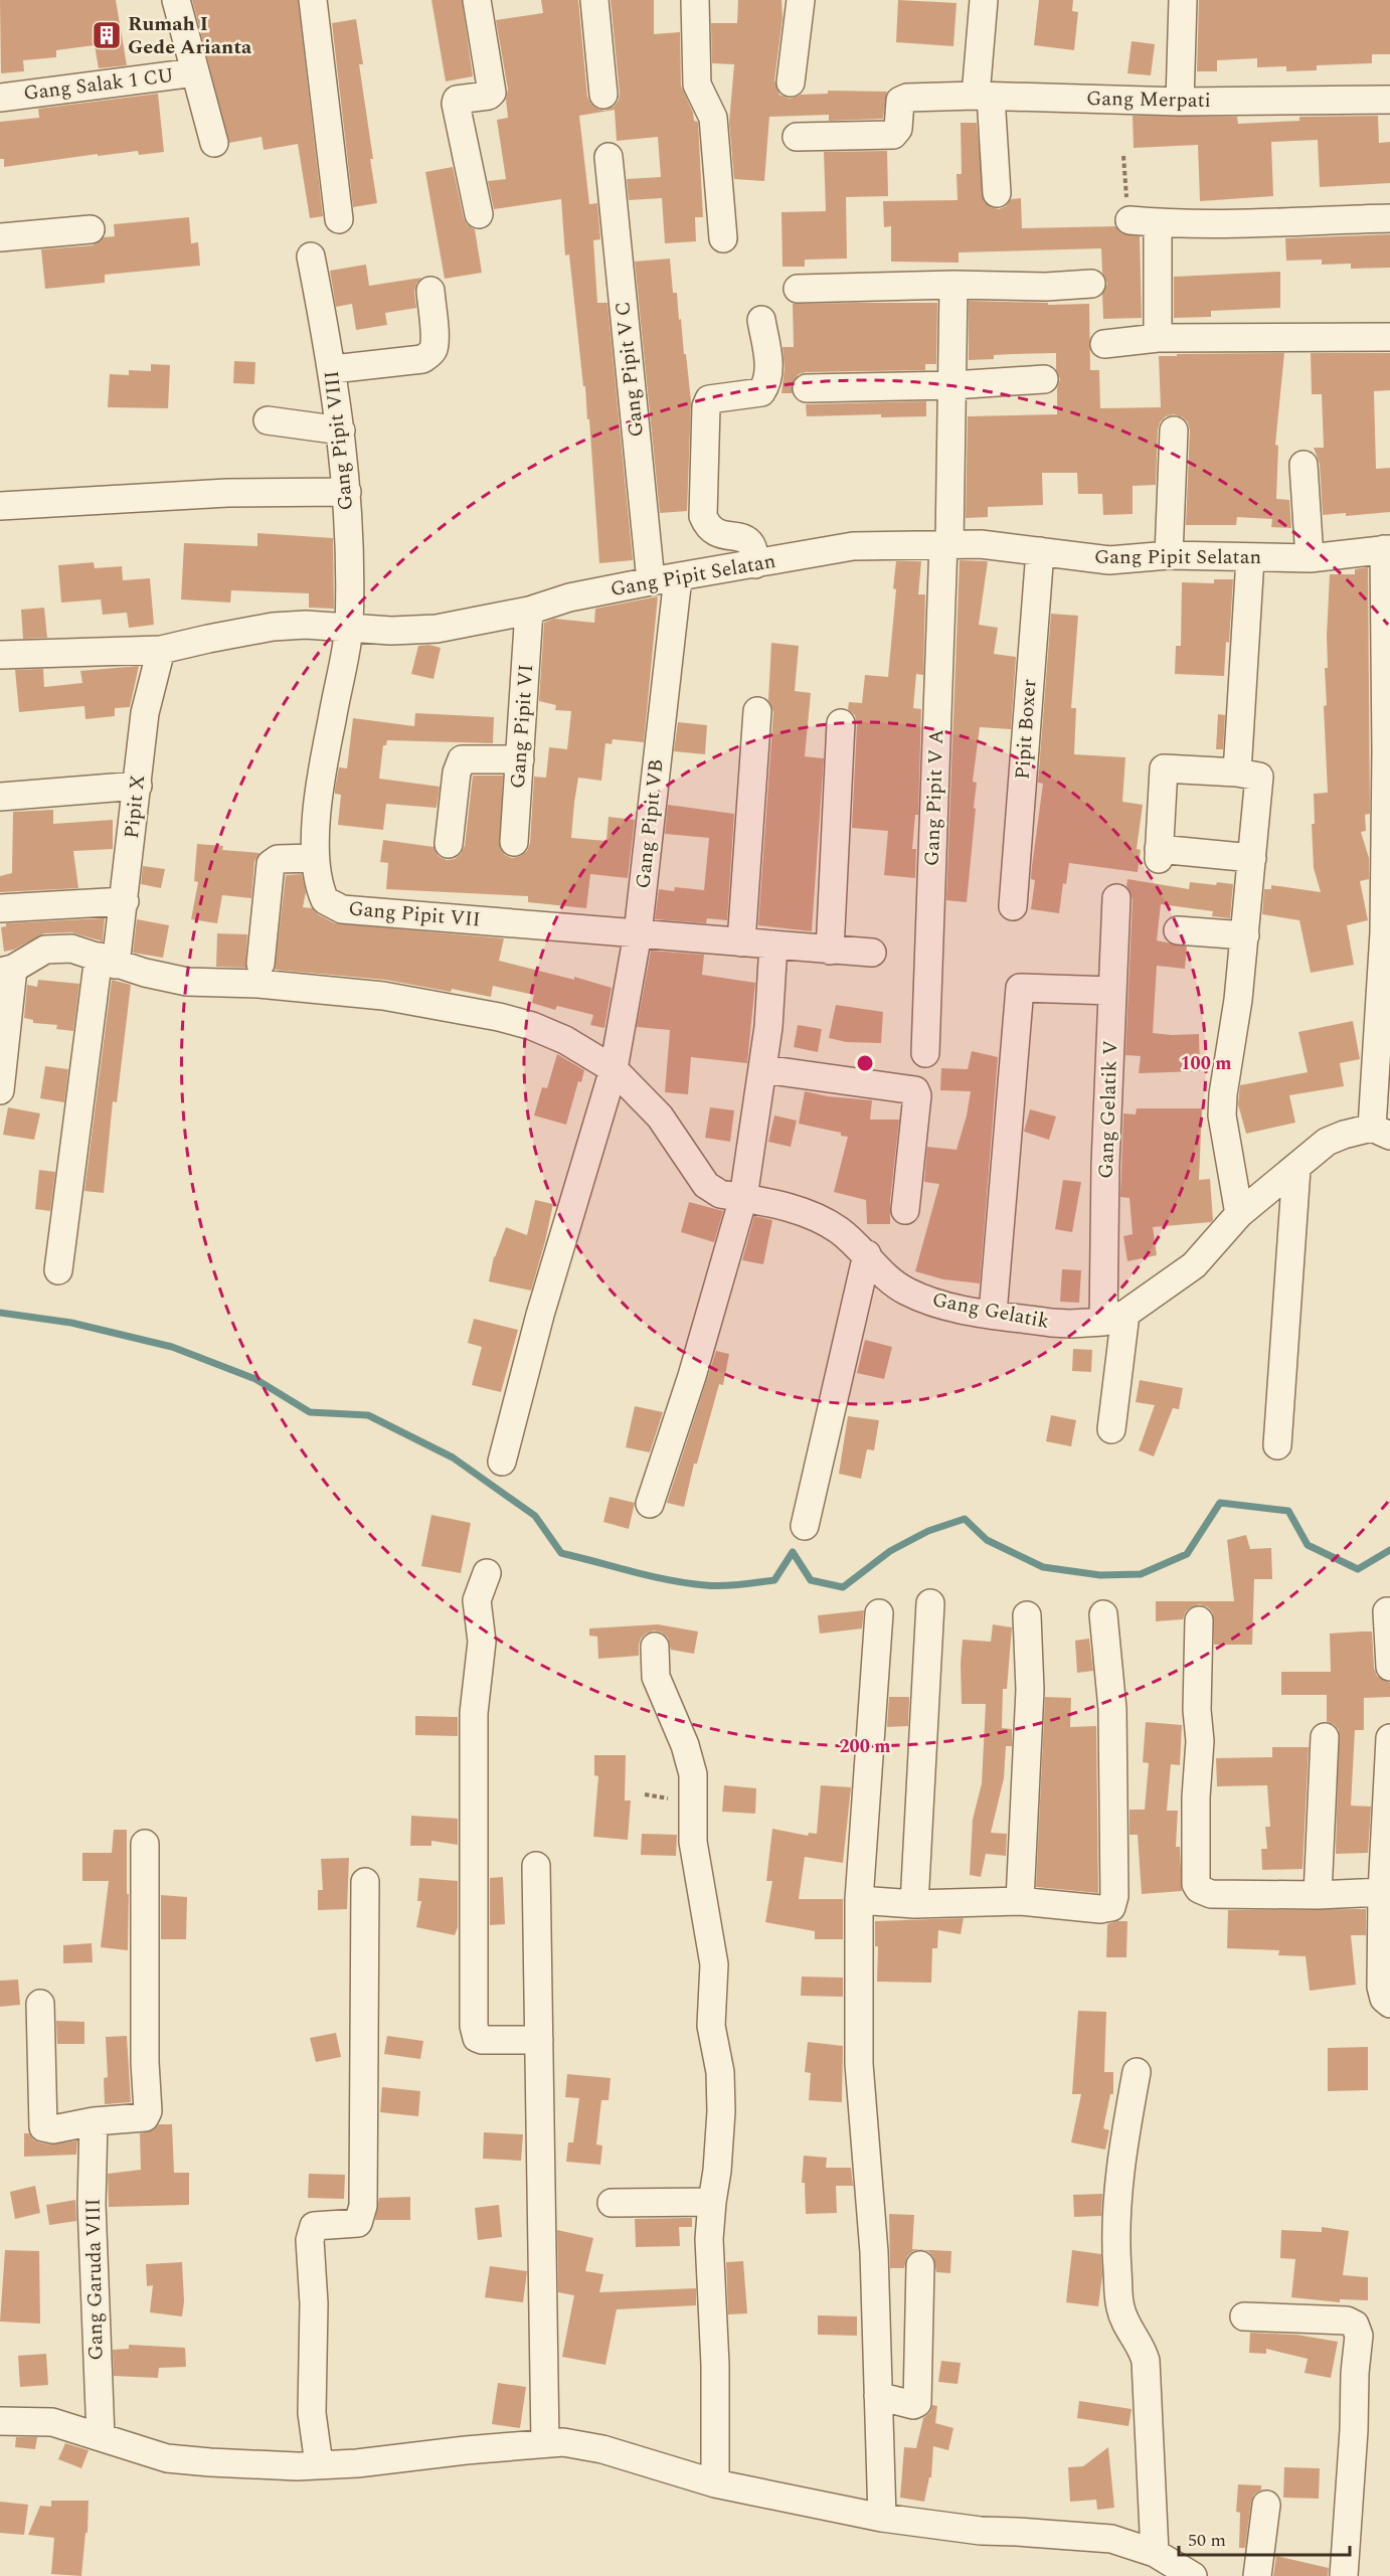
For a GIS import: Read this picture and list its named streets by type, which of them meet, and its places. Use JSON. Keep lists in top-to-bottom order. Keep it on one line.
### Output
{"streets":{"street":["Gang Salak 1 CU","Gang Merpati","Gang Pipit V C","Gang Pipit VIII","Gang Pipit Selatan","Gang Pipit VI","Pipit Boxer","Gang Pipit V A","Pipit X","Gang Pipit VB","Gang Pipit VII","Gang Gelatik V","Gang Gelatik","Gang Garuda VIII"]},"crossings":[["Gang Pipit V C","Gang Pipit Selatan"],["Gang Pipit VIII","Gang Pipit Selatan"],["Gang Pipit VIII","Gang Pipit VII"],["Gang Pipit Selatan","Gang Pipit VI"],["Gang Pipit Selatan","Pipit Boxer"],["Gang Pipit Selatan","Gang Pipit V A"],["Gang Pipit Selatan","Pipit X"],["Gang Pipit Selatan","Gang Pipit VB"],["Gang Pipit Selatan","Gang Pipit VII"],["Pipit X","Gang Gelatik"],["Gang Pipit VB","Gang Pipit VII"],["Gang Pipit VB","Gang Gelatik"],["Gang Gelatik V","Gang Gelatik"]],"places":{"building":["Rumah I Gede Arianta"]},"scale_bar":"50 m","rings":["100 m","200 m"]}
